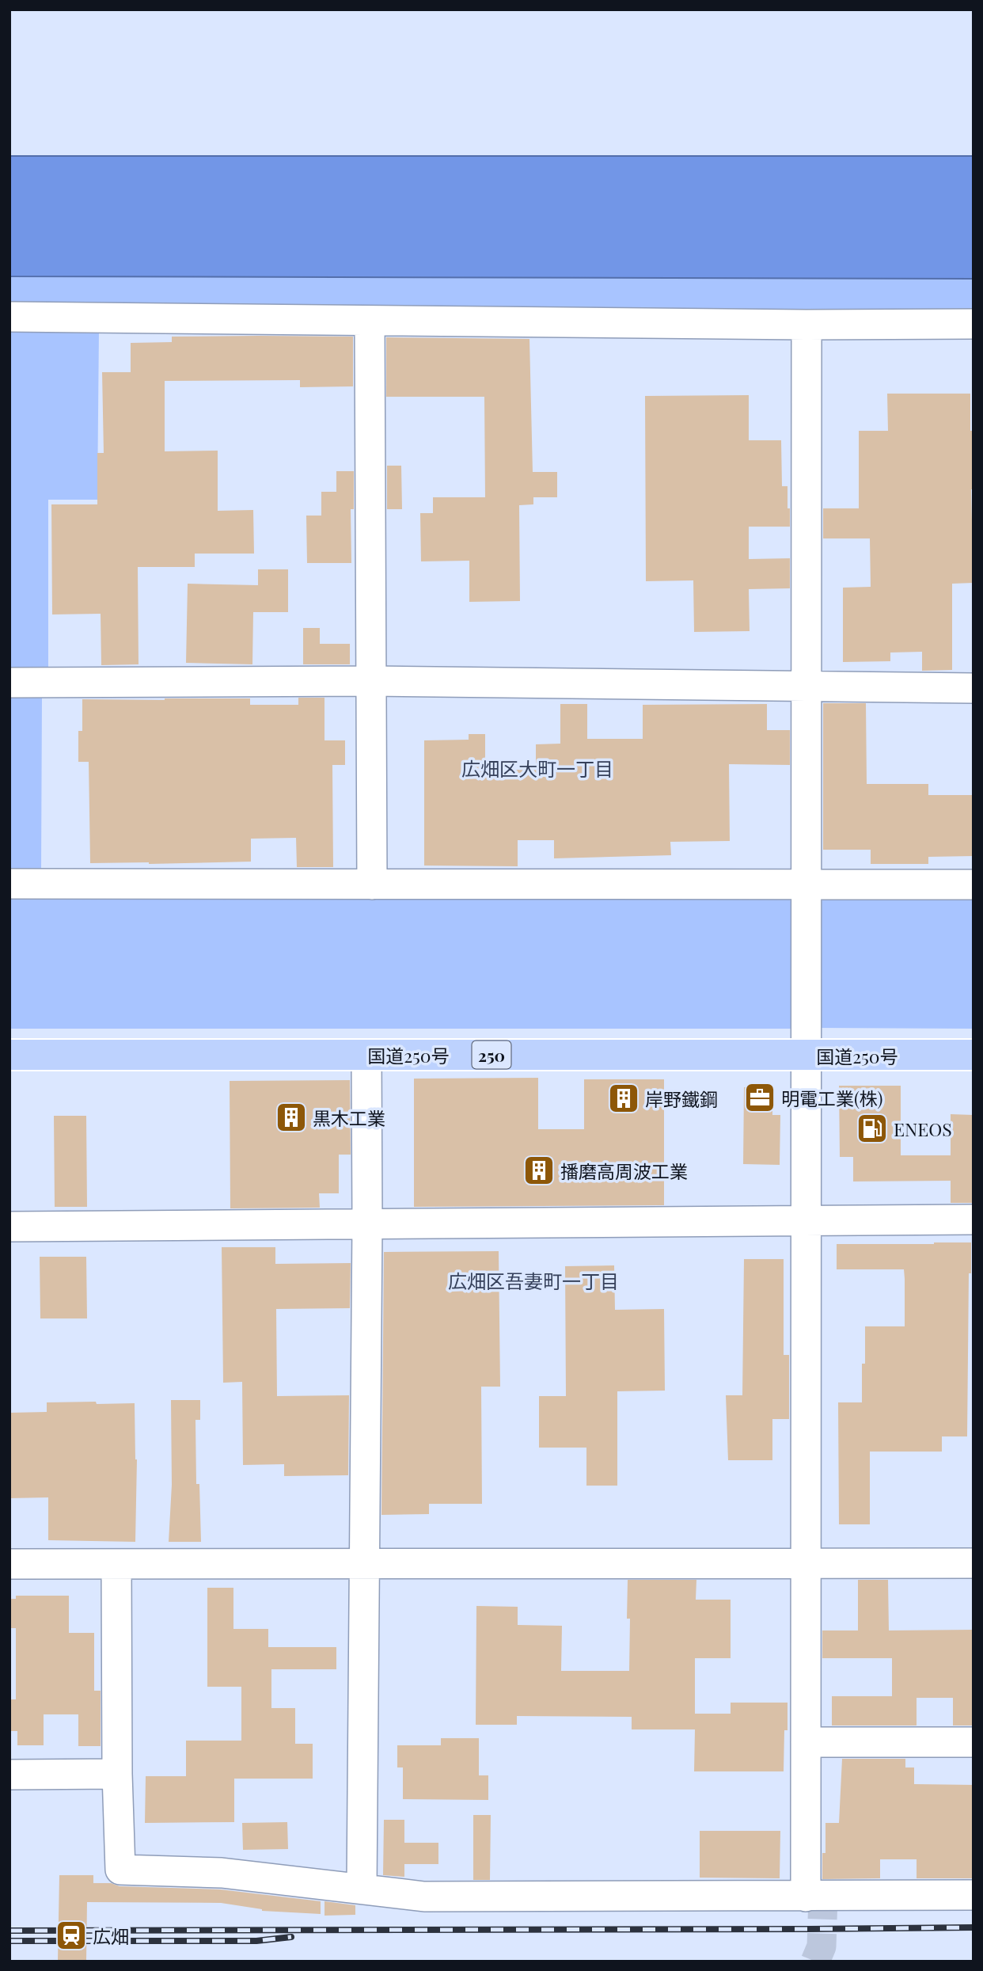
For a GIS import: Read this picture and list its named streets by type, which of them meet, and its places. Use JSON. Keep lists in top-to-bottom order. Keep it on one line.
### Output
{"streets":{"highway":["国道250号","250"]},"districts":["広畑区大町一丁目","広畑区吾妻町一丁目"],"places":{"office":["明電工業(株)"],"building":["岸野鐵鋼","黒木工業","播磨高周波工業"],"fuel station":["ENEOS"],"station":["広畑"]}}
